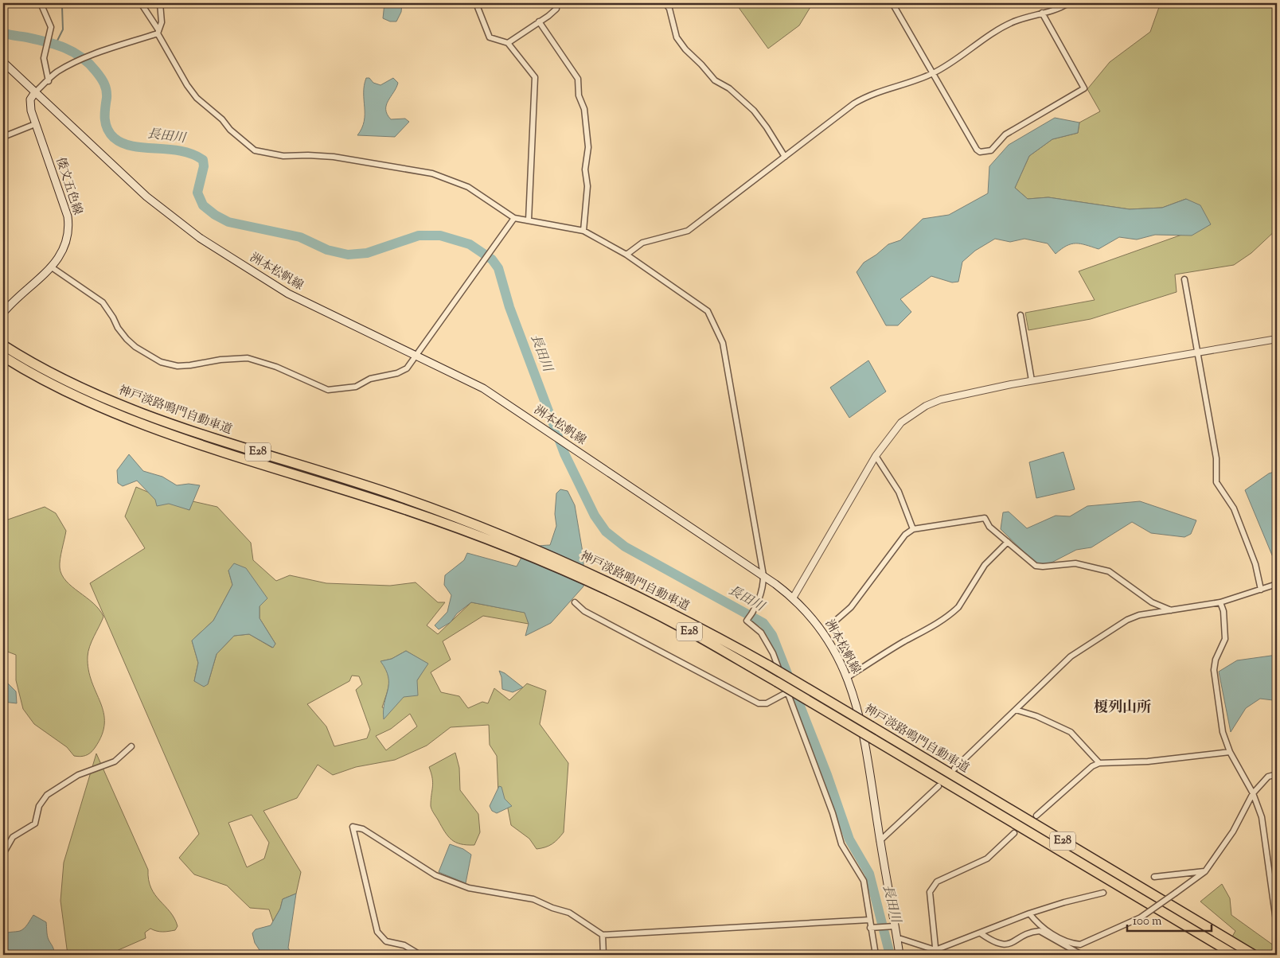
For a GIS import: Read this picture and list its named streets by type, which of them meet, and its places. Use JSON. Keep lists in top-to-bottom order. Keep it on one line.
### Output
{"streets":{"highway":["神戸淡路鳴門自動車道","E28"],"main road":["倭文五色線","洲本松帆線"]},"crossings":[["倭文五色線","洲本松帆線"]],"districts":["榎列山所"],"water":["長田川"],"scale_bar":"100 m"}
